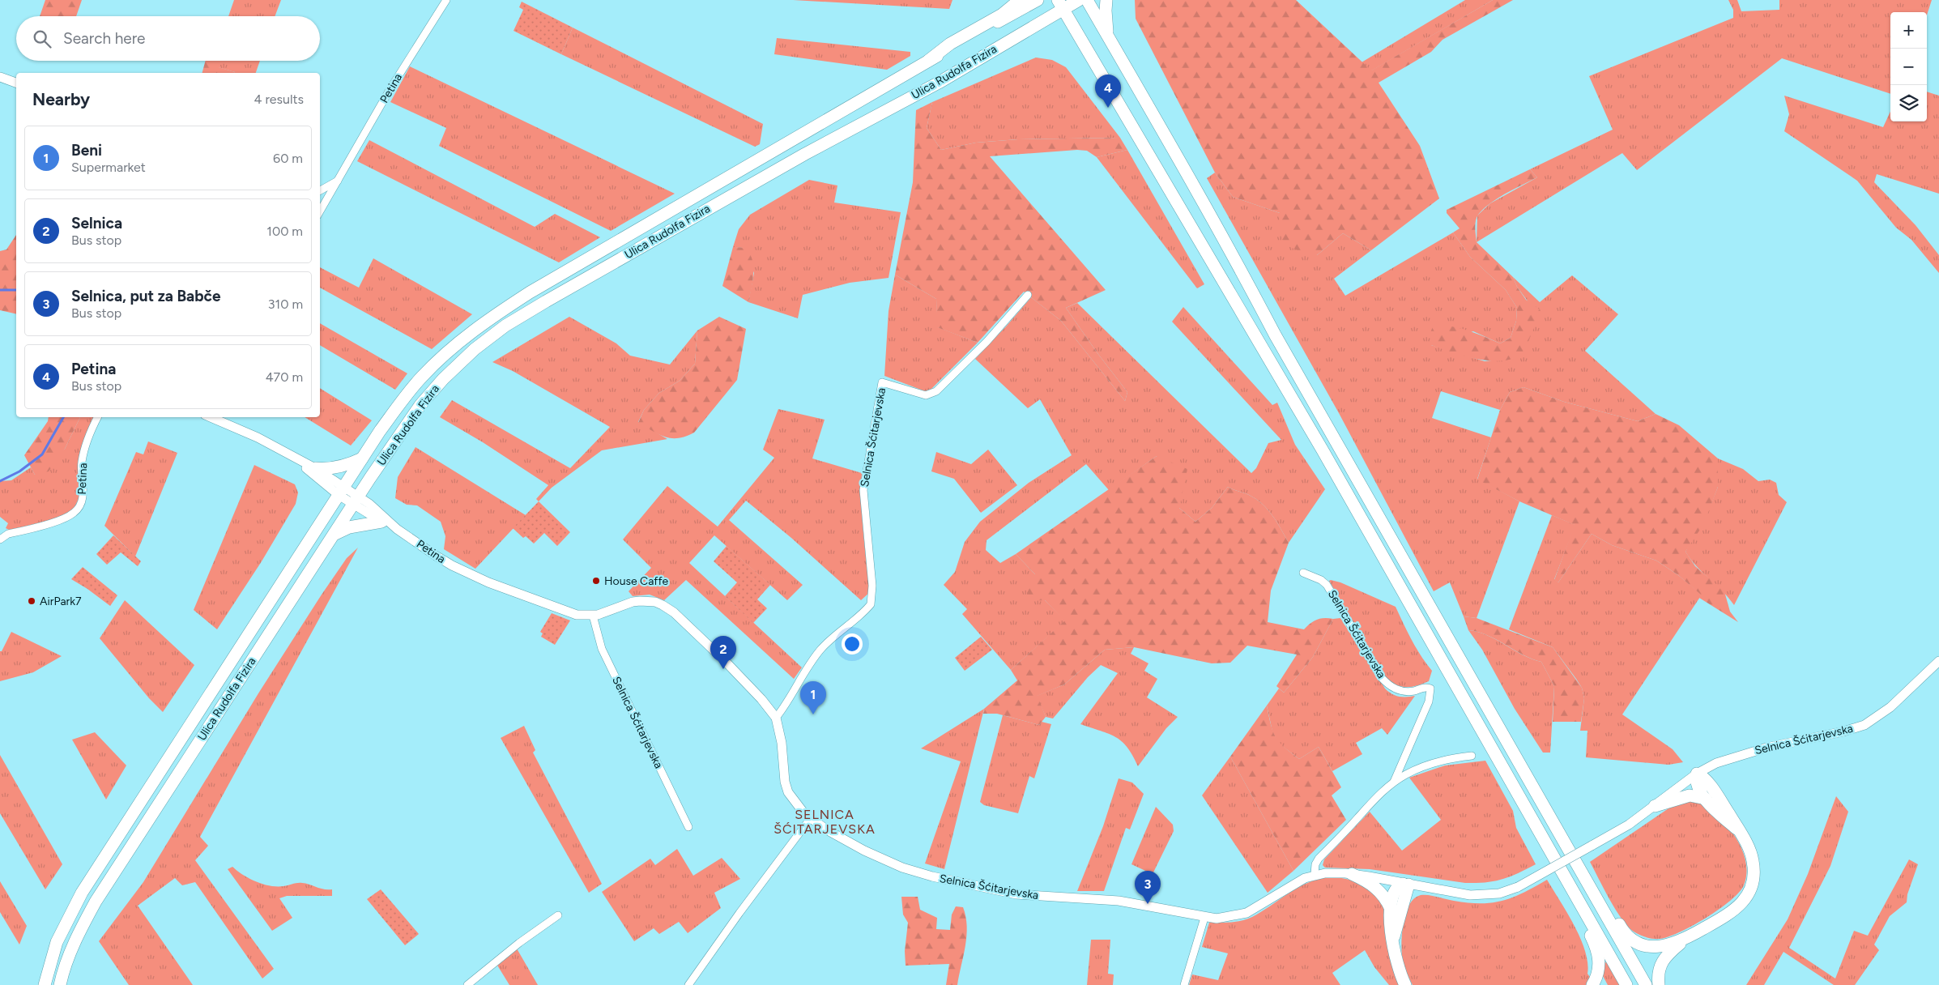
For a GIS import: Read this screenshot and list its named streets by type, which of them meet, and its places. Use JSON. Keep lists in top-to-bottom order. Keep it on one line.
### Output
{"streets":{"main road":["Ulica Rudolfa Fizira"],"street":["Petina","Selnica Šćitarjevska"]},"crossings":[["Ulica Rudolfa Fizira","Petina"],["Petina","Selnica Šćitarjevska"]],"districts":["SELNICA ŠĆITARJEVSKA"],"places":["House Caffe","AirPark7"],"page":{"map_buttons":["+","−"],"search":"Search here","heading":["Nearby","4 results"],"pins":["4","2","1","3"],"list":[{"mark":"1","name":"Beni","note":"Supermarket","value":"60 m"},{"mark":"2","name":"Selnica","note":"Bus stop","value":"100 m"},{"mark":"3","name":"Selnica, put za Babče","note":"Bus stop","value":"310 m"},{"mark":"4","name":"Petina","note":"Bus stop","value":"470 m"}]}}
